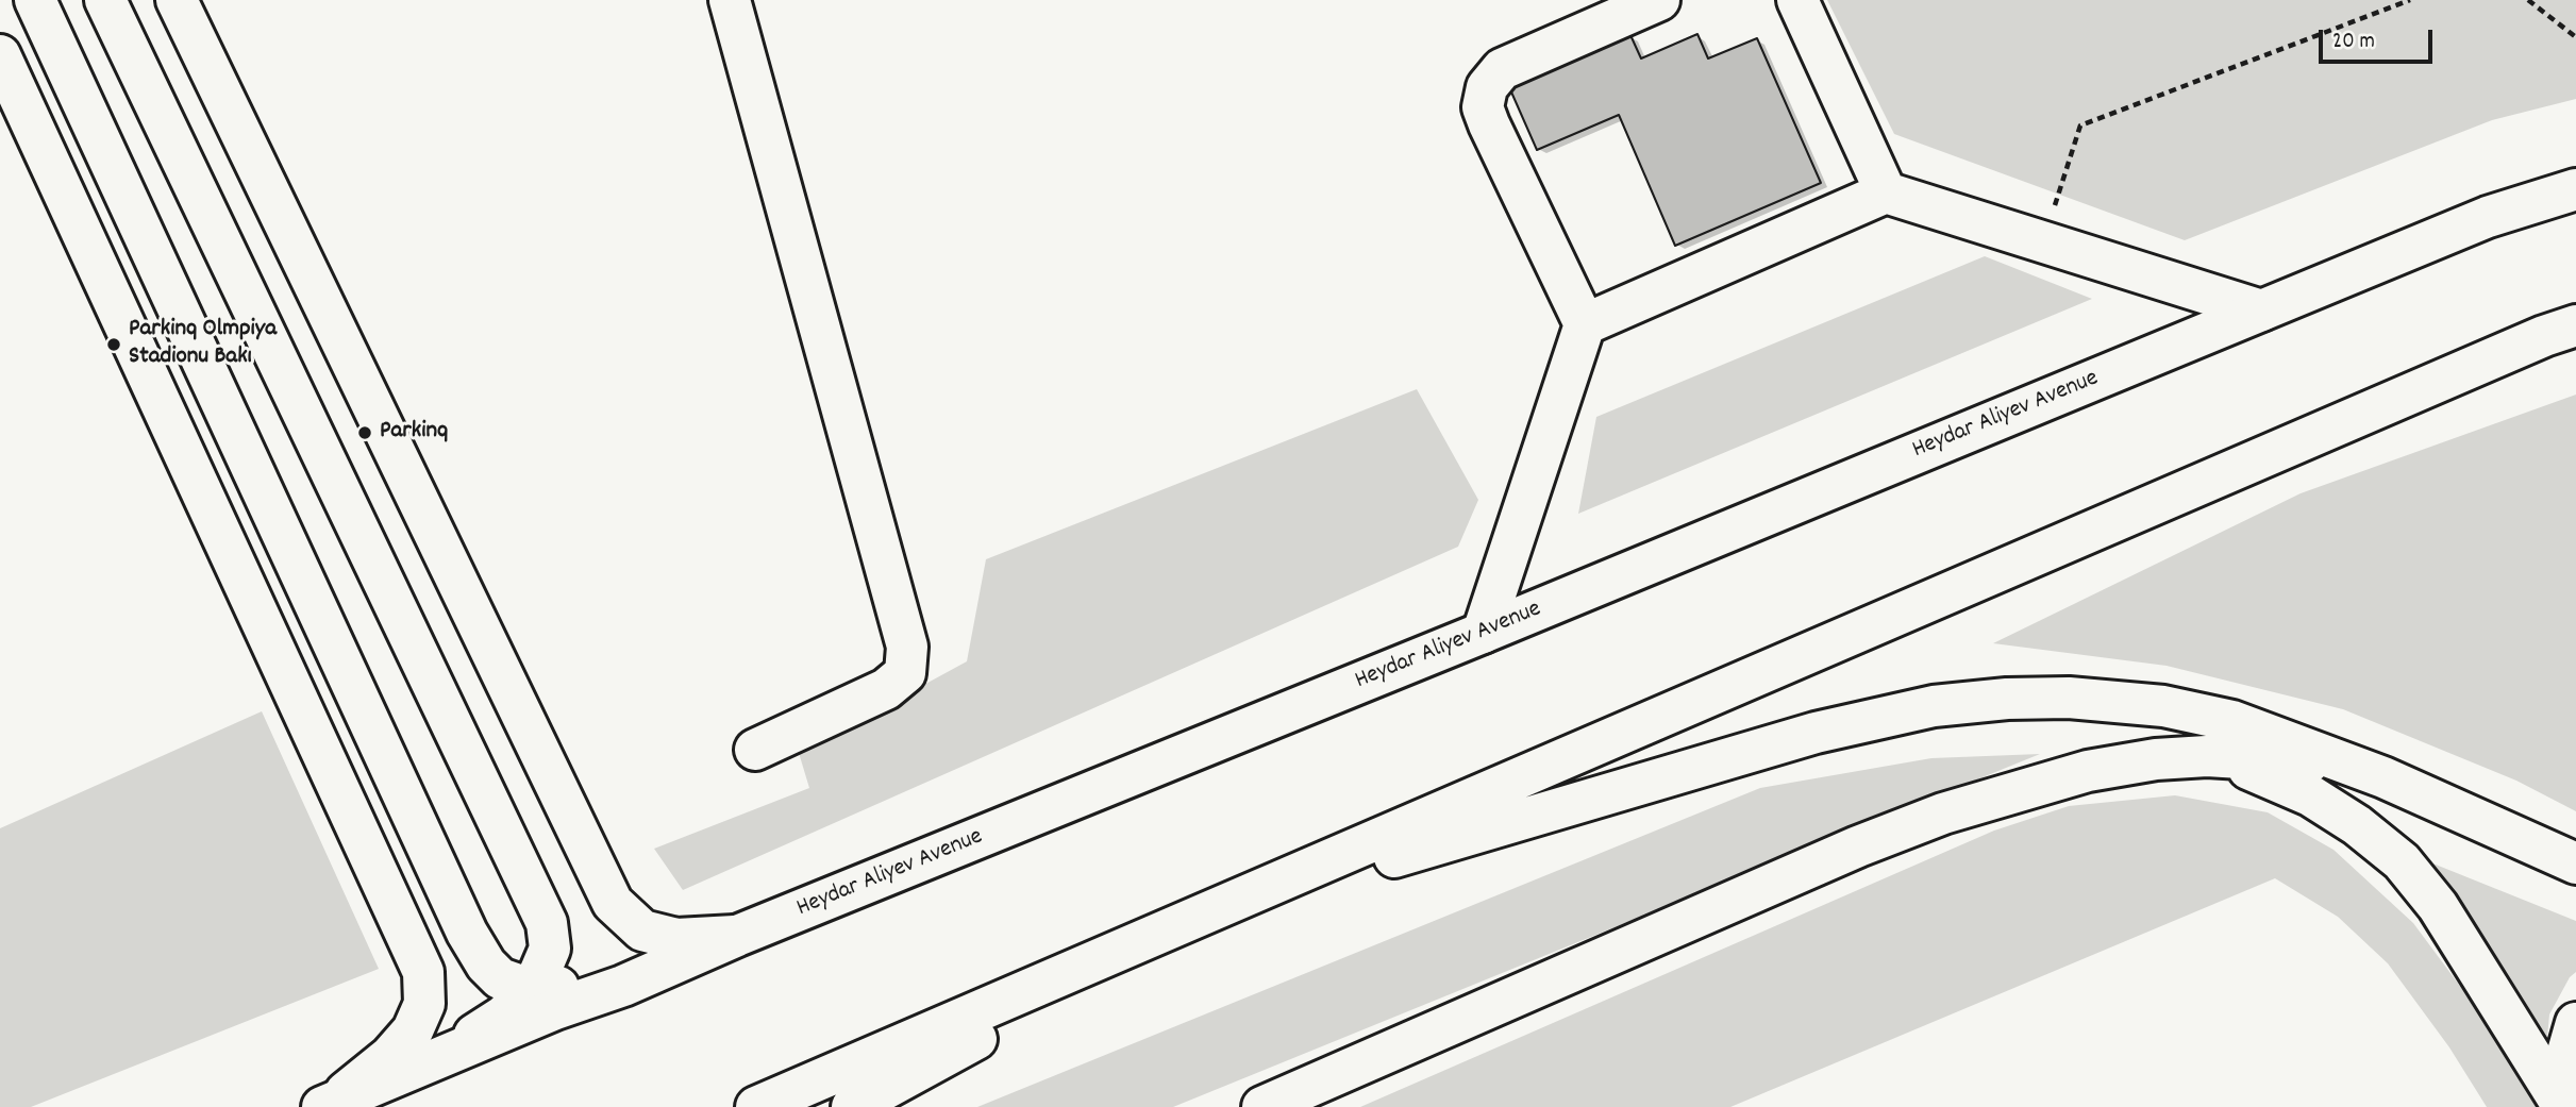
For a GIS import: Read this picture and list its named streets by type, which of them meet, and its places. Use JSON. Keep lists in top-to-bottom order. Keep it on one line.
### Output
{"streets":{"main road":["Heydar Aliyev Avenue"]},"places":["Parkinq Olmpiya Stadionu Bakı","Parkinq"],"scale_bar":"20 m"}
